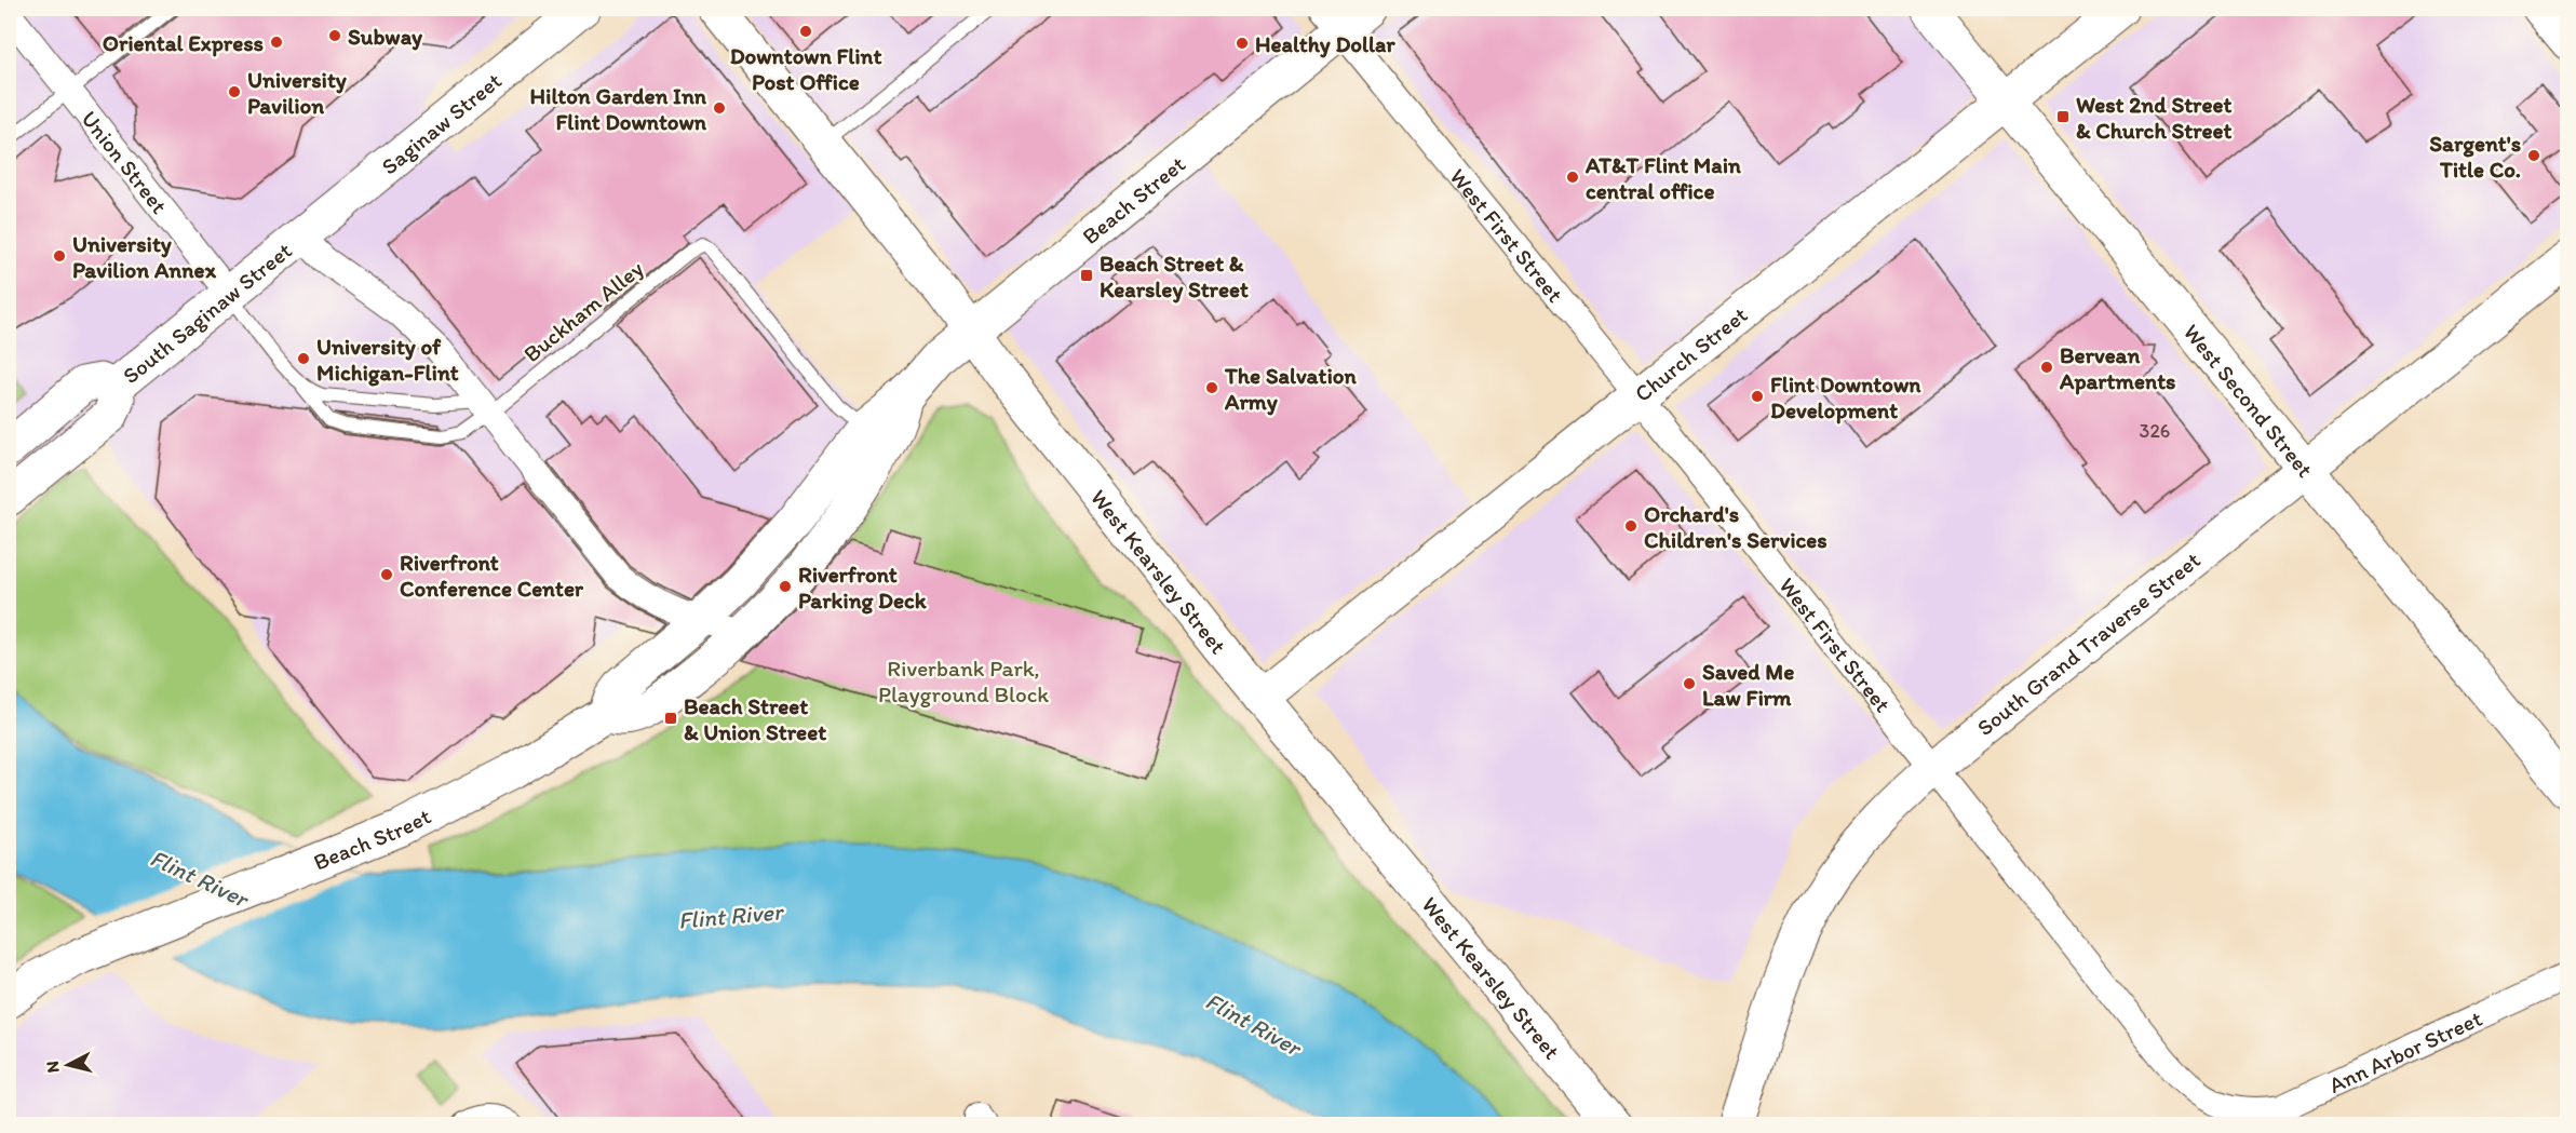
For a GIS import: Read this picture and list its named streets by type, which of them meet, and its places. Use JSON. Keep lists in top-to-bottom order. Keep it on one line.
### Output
{"streets":{"street":["Saginaw Street","Union Street","Beach Street","West First Street","South Saginaw Street","Church Street","West Second Street","West Kearsley Street","South Grand Traverse Street","Ann Arbor Street"],"lane":["Buckham Alley"]},"crossings":[["Saginaw Street","South Saginaw Street"],["Union Street","Buckham Alley"],["Union Street","South Saginaw Street"],["Beach Street","West First Street"],["Beach Street","Buckham Alley"],["Beach Street","West Kearsley Street"],["West First Street","Church Street"],["West First Street","South Grand Traverse Street"],["West First Street","Ann Arbor Street"],["Buckham Alley","South Saginaw Street"],["Church Street","West Second Street"],["Church Street","West Kearsley Street"],["West Second Street","South Grand Traverse Street"]],"water":["Flint River"],"parks":["Riverbank Park, Playground Block"],"places":{"other":["Downtown Flint Post Office","Subway","Oriental Express","Healthy Dollar","University Pavilion","Hilton Garden Inn Flint Downtown","Sargent's Title Co.","AT&T Flint Main central office","University Pavilion Annex","University of Michigan-Flint","Bervean Apartments","The Salvation Army","Flint Downtown Development","Orchard's Children's Services","Riverfront Conference Center","Riverfront Parking Deck","Saved Me Law Firm"],"transit":["West 2nd Street & Church Street","Beach Street & Kearsley Street","Beach Street & Union Street"]},"house_numbers":["326"],"north":"left"}
